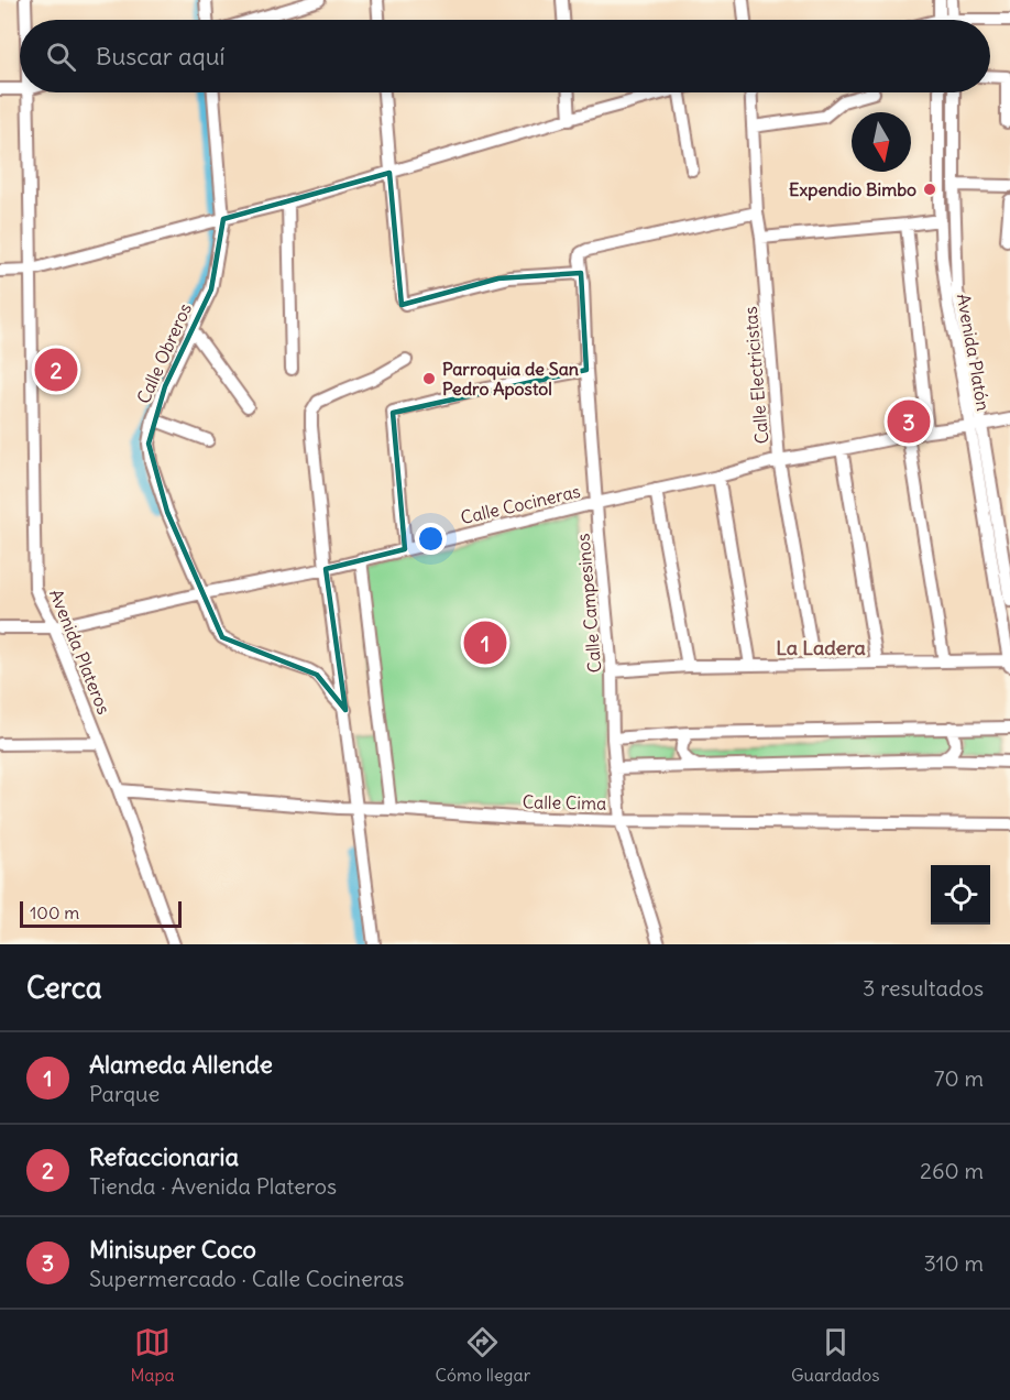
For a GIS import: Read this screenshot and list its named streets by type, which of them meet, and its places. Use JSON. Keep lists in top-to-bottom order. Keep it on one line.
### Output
{"streets":{"street":["Avenida Platón","Calle Obreros","Calle Electricistas","Calle Cocineras","Calle Campesinos","Avenida Plateros","Calle Cima"]},"crossings":[["Avenida Platón","Calle Cocineras"],["Calle Obreros","Calle Cocineras"],["Calle Electricistas","Calle Cocineras"],["Calle Electricistas","Calle Campesinos"],["Calle Cocineras","Calle Campesinos"],["Calle Cocineras","Avenida Plateros"],["Calle Campesinos","Calle Cima"],["Avenida Plateros","Calle Cima"]],"districts":["La Ladera"],"places":["Expendio Bimbo","Parroquia de San Pedro Apostol"],"scale_bar":"100 m","north":"bottom","page":{"search":"Buscar aquí","pins":["2","3","1"],"scale":"100 m","heading":["Cerca","3 resultados"],"list":[{"mark":"1","name":"Alameda Allende","note":"Parque","value":"70 m"},{"mark":"2","name":"Refaccionaria","note":"Tienda · Avenida Plateros","value":"260 m"},{"mark":"3","name":"Minisuper Coco","note":"Supermercado · Calle Cocineras","value":"310 m"}],"nav":["Mapa","Cómo llegar","Guardados"]}}
